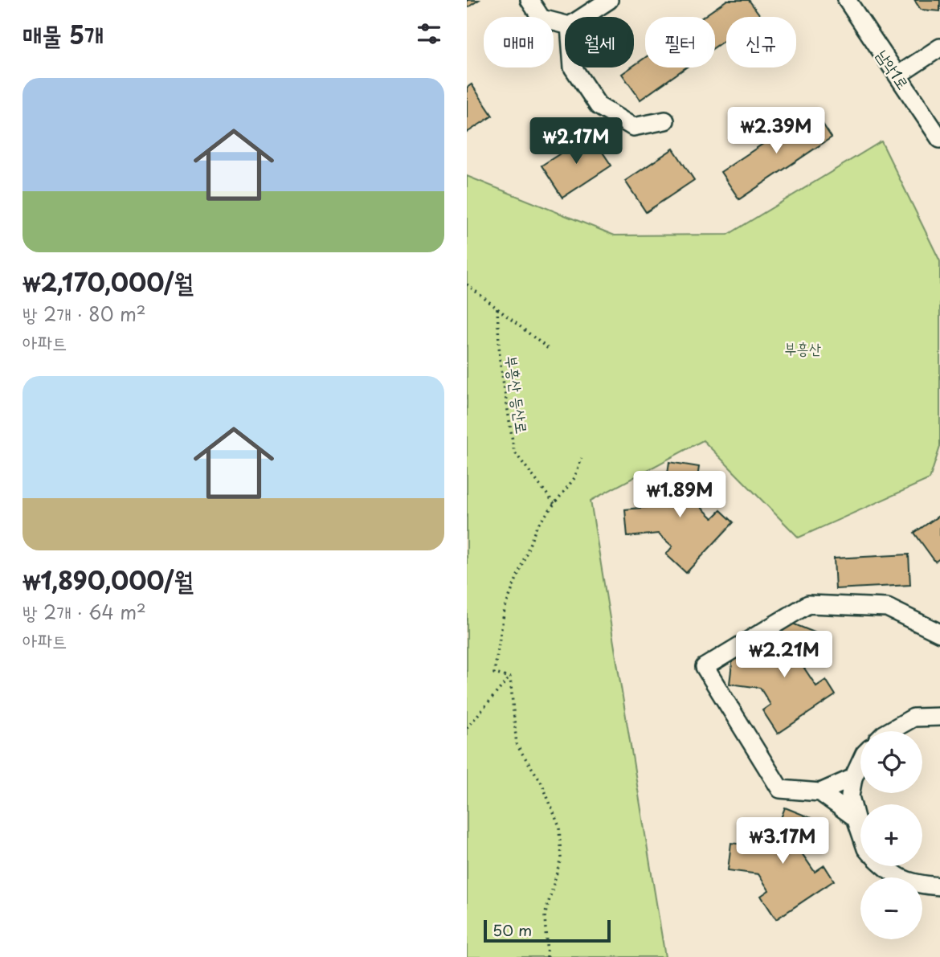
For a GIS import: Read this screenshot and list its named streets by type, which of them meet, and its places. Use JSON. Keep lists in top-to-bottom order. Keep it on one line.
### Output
{"streets":{"street":["남악1로"],"path":["부흥산 등산로"]},"parks":["부흥산"],"scale_bar":"50 m","page":{"heading":"매물 5개","chip":["매매","월세","필터","신규"],"list":[{"name":"₩2,170,000/월","note":"방 2개 · 80 m² · 아파트"},{"name":"₩1,890,000/월","note":"방 2개 · 64 m² · 아파트"}],"price":["₩2.39M","₩2.17M","₩1.89M","₩2.21M","₩3.17M"],"map_buttons":["+","−"],"scale":"50 m"}}
